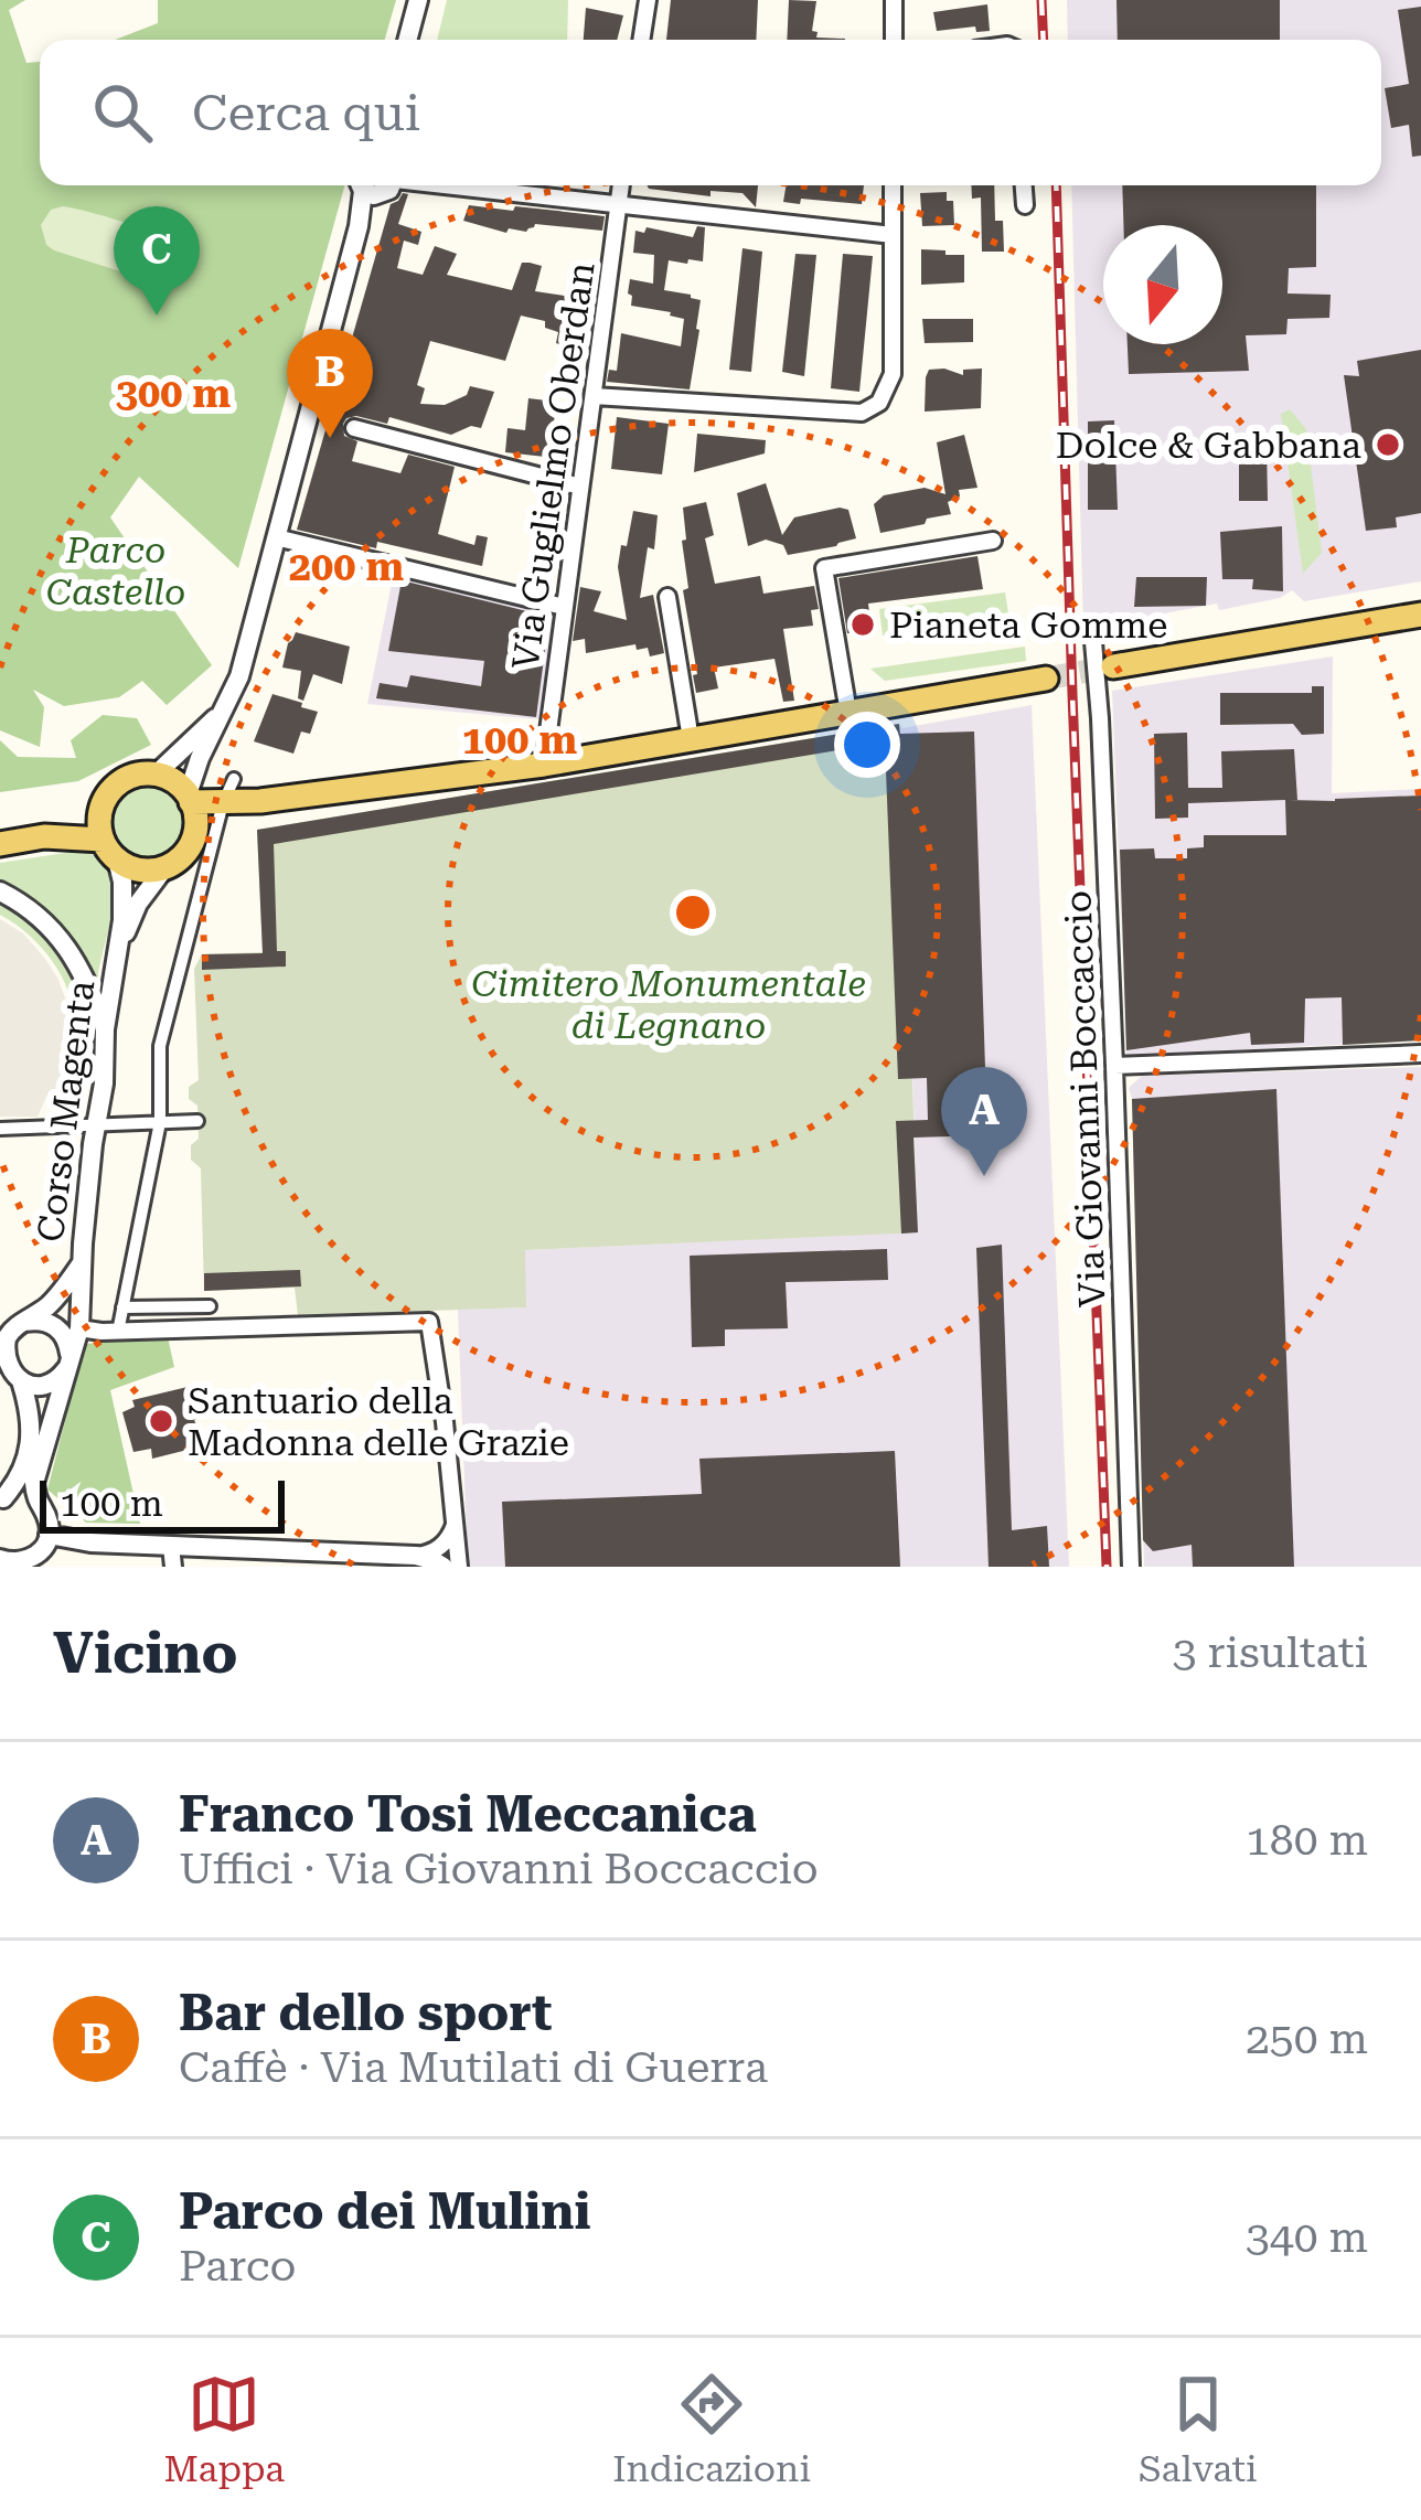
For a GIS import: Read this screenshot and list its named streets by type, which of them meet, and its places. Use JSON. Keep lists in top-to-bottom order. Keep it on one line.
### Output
{"streets":{"street":["Via Guglielmo Oberdan","Via Giovanni Boccaccio","Corso Magenta"]},"parks":["Parco Castello","Cimitero Monumentale di Legnano"],"places":["Dolce & Gabbana","Pianeta Gomme","Santuario della Madonna delle Grazie"],"scale_bar":"100 m","north":"bottom","page":{"search":"Cerca qui","pins":["C","B","A"],"scale":"100 m","heading":["Vicino","3 risultati"],"list":[{"mark":"A","name":"Franco Tosi Meccanica","note":"Uffici · Via Giovanni Boccaccio","value":"180 m"},{"mark":"B","name":"Bar dello sport","note":"Caffè · Via Mutilati di Guerra","value":"250 m"},{"mark":"C","name":"Parco dei Mulini","note":"Parco","value":"340 m"}],"nav":["Mappa","Indicazioni","Salvati"]},"rings":["300 m","200 m","100 m"]}
